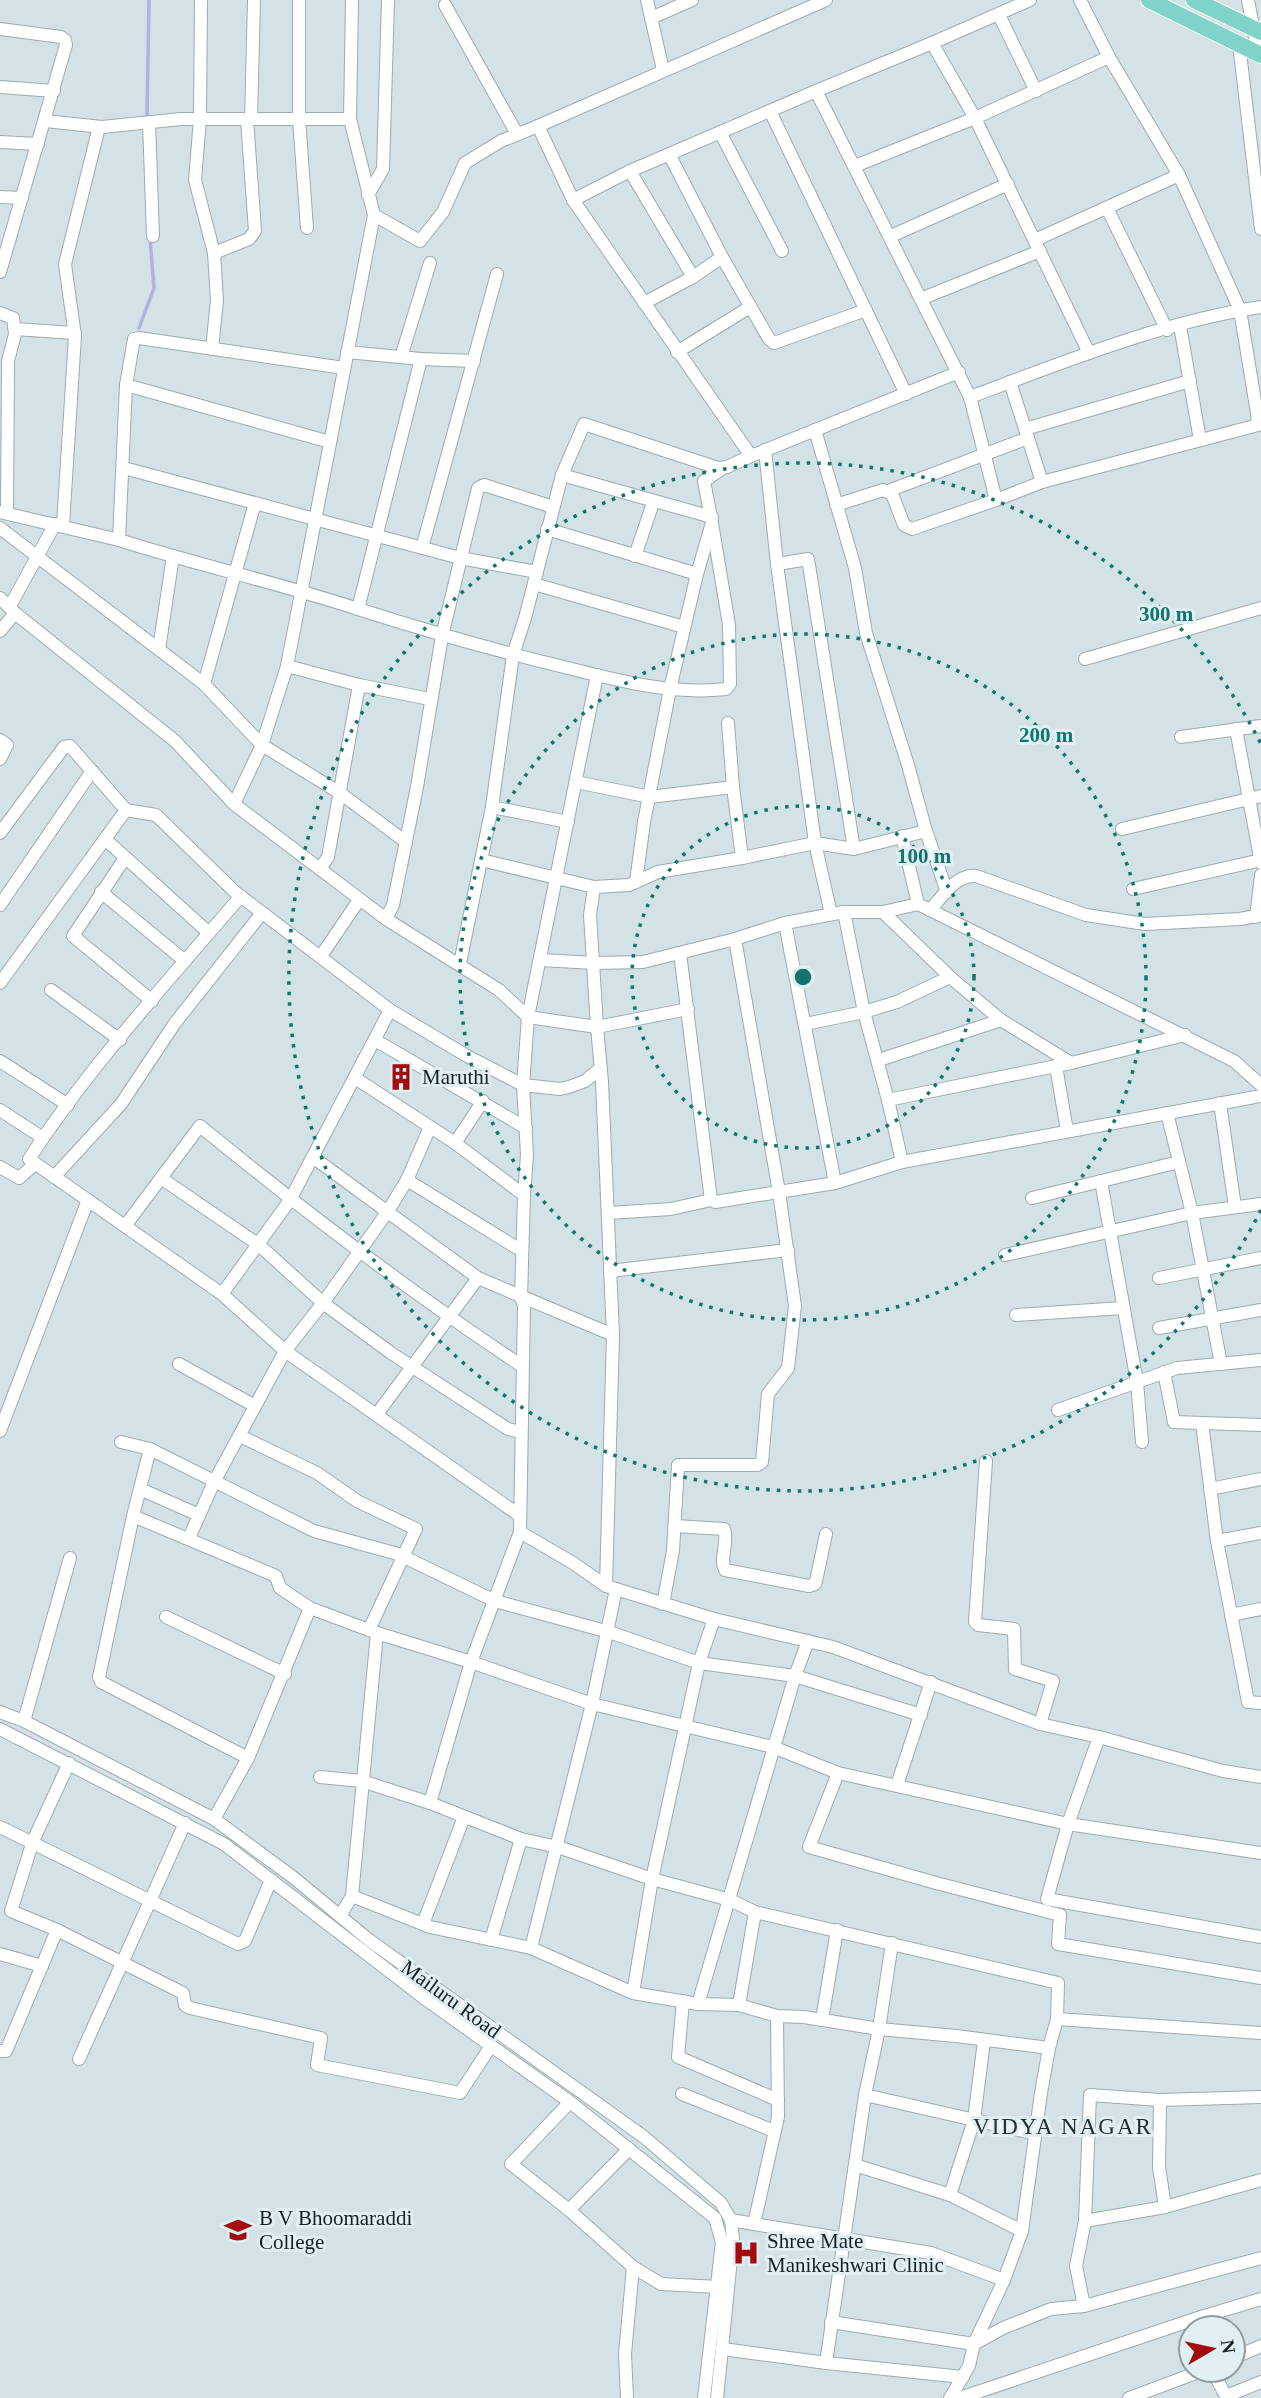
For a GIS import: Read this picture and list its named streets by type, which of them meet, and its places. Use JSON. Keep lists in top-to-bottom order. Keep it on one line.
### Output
{"streets":{"street":["Mailuru Road"]},"districts":["VIDYA NAGAR"],"places":{"building":["Maruthi"],"school or university":["B V Bhoomaraddi College"],"hospital":["Shree Mate Manikeshwari Clinic"]},"north":"right","rings":["300 m","200 m","100 m"]}
